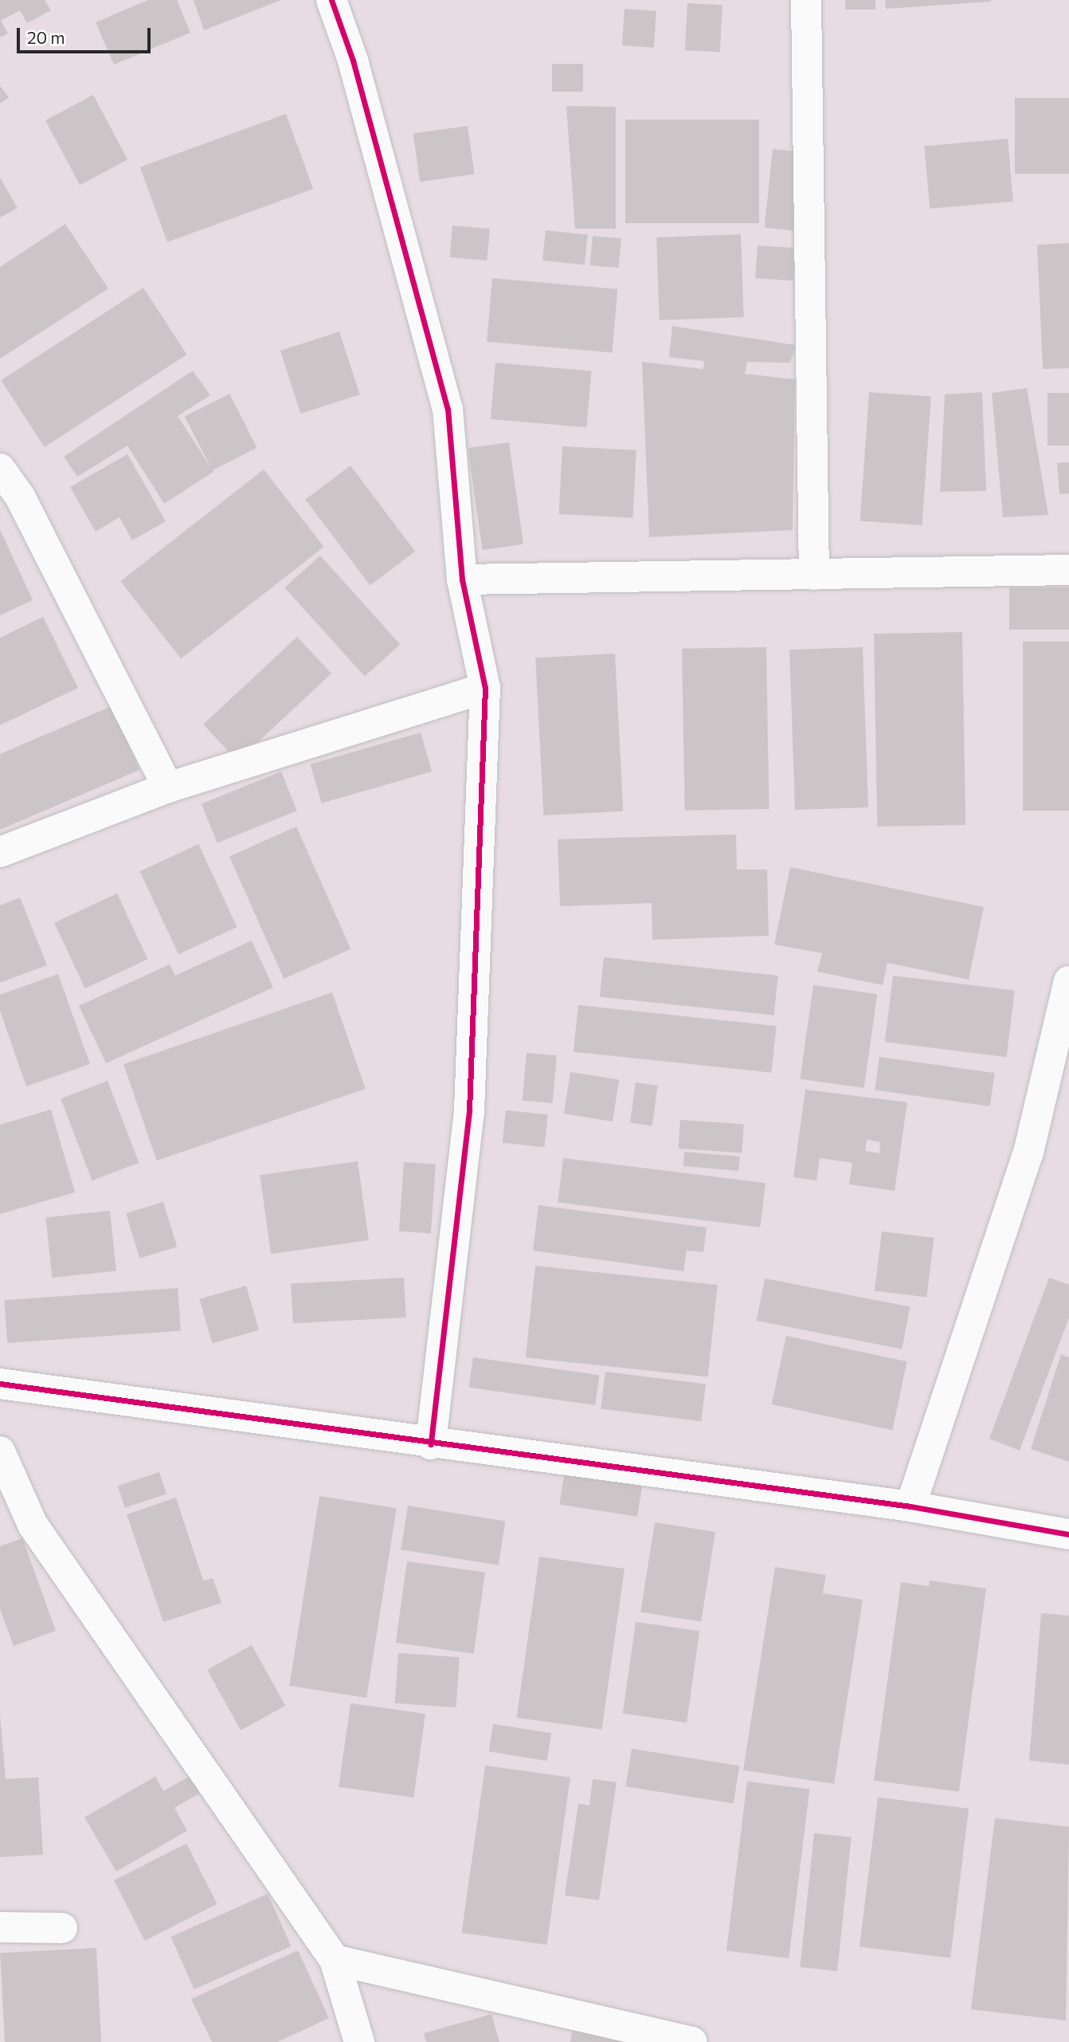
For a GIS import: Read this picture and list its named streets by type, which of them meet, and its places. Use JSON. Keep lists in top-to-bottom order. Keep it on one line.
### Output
{"scale_bar":"20 m"}
